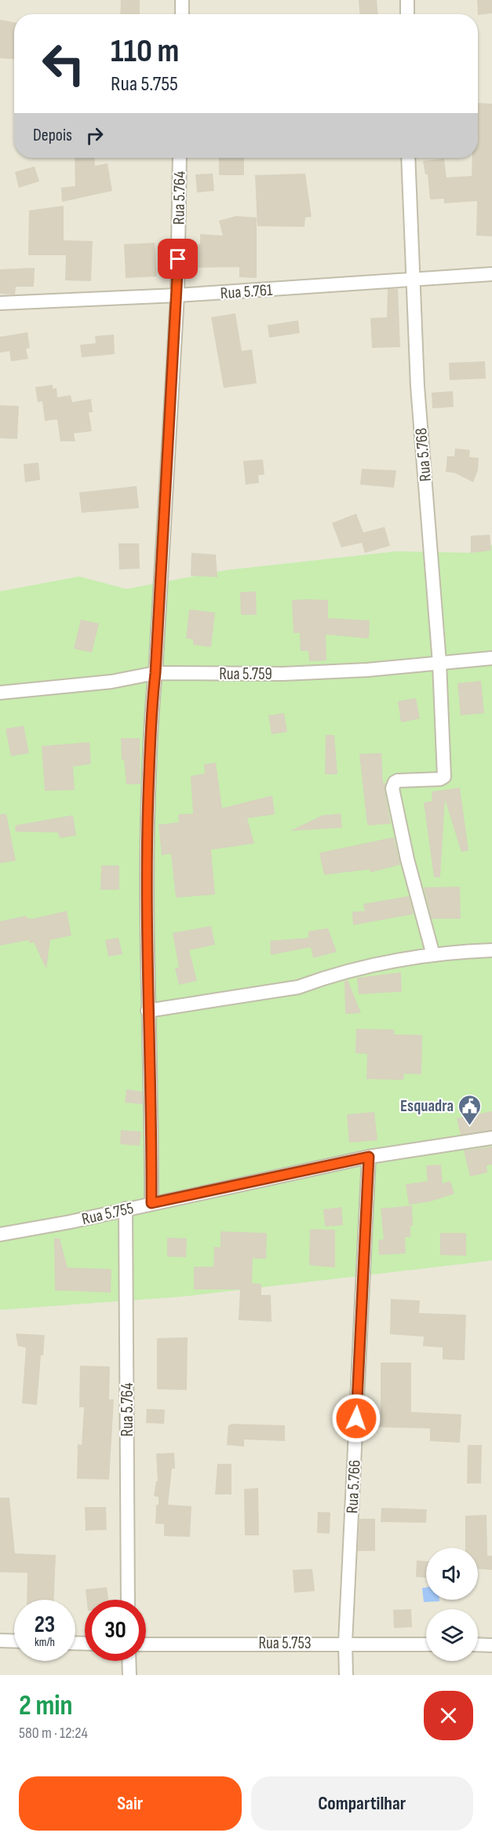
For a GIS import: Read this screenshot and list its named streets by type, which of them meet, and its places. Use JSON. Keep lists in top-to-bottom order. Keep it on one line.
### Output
{"streets":{"street":["Rua 5.764","Rua 5.761","Rua 5.768","Rua 5.759","Rua 5.755","Rua 5.766","Rua 5.753"]},"crossings":[["Rua 5.764","Rua 5.761"],["Rua 5.764","Rua 5.759"],["Rua 5.764","Rua 5.755"],["Rua 5.761","Rua 5.768"],["Rua 5.768","Rua 5.759"],["Rua 5.755","Rua 5.766"],["Rua 5.766","Rua 5.753"]],"places":{"public building":["Esquadra"]},"page":{"turn":["110 m","Rua 5.755"],"then":"Depois","speed":"23 km/h","limit":"30","heading":["2 min","580 m · 12:24"],"buttons":["Sair","Compartilhar"]}}
